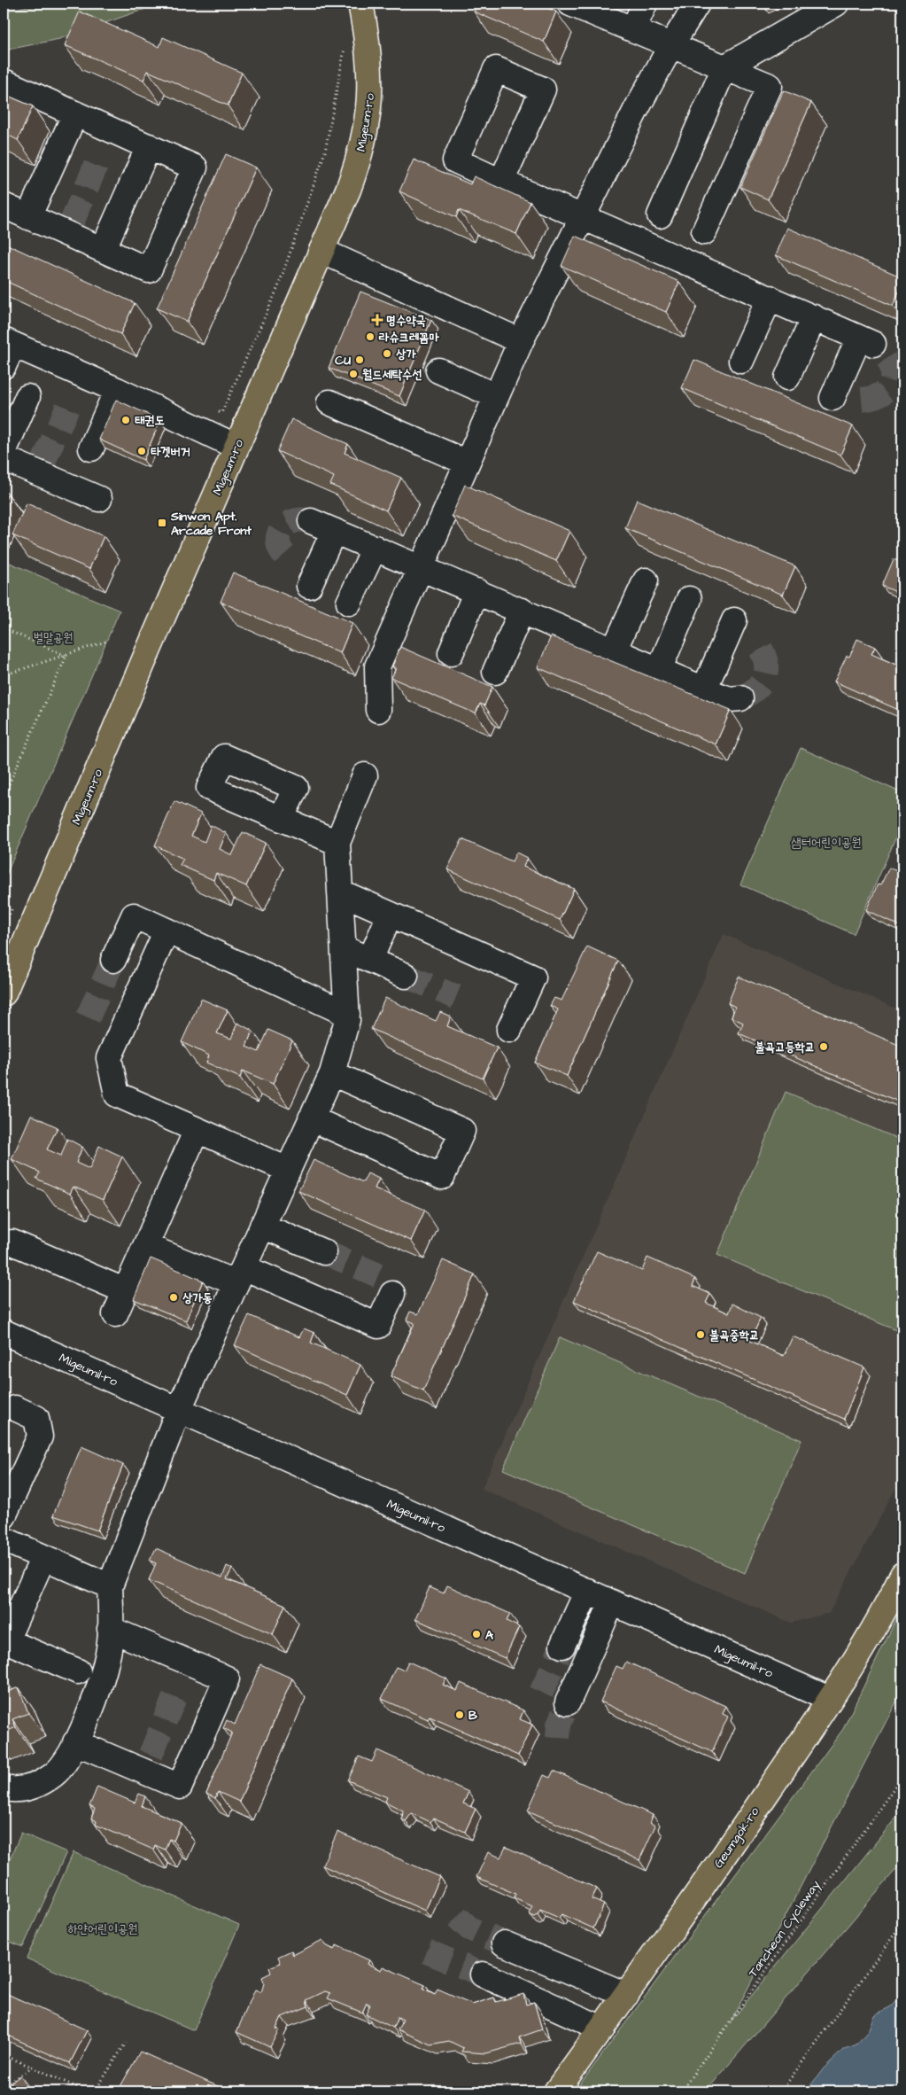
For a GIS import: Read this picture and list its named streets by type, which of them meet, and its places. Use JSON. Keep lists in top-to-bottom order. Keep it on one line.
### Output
{"streets":{"main road":["Migeum-ro","Geumgok-ro"],"street":["Migeumil-ro"],"path":["Tancheon Cycleway"]},"crossings":[["Migeumil-ro","Geumgok-ro"]],"parks":["벌말공원","샘터어린이공원","하얀어린이공원"],"places":{"health":["명수약국"],"other":["라슈크레꼼마","상가","CU","월드세탁수선","태권도","타겟버거","불곡고등학교","상가동","불곡중학교","A","B"],"transit":["Sinwon Apt. Arcade Front"]}}
